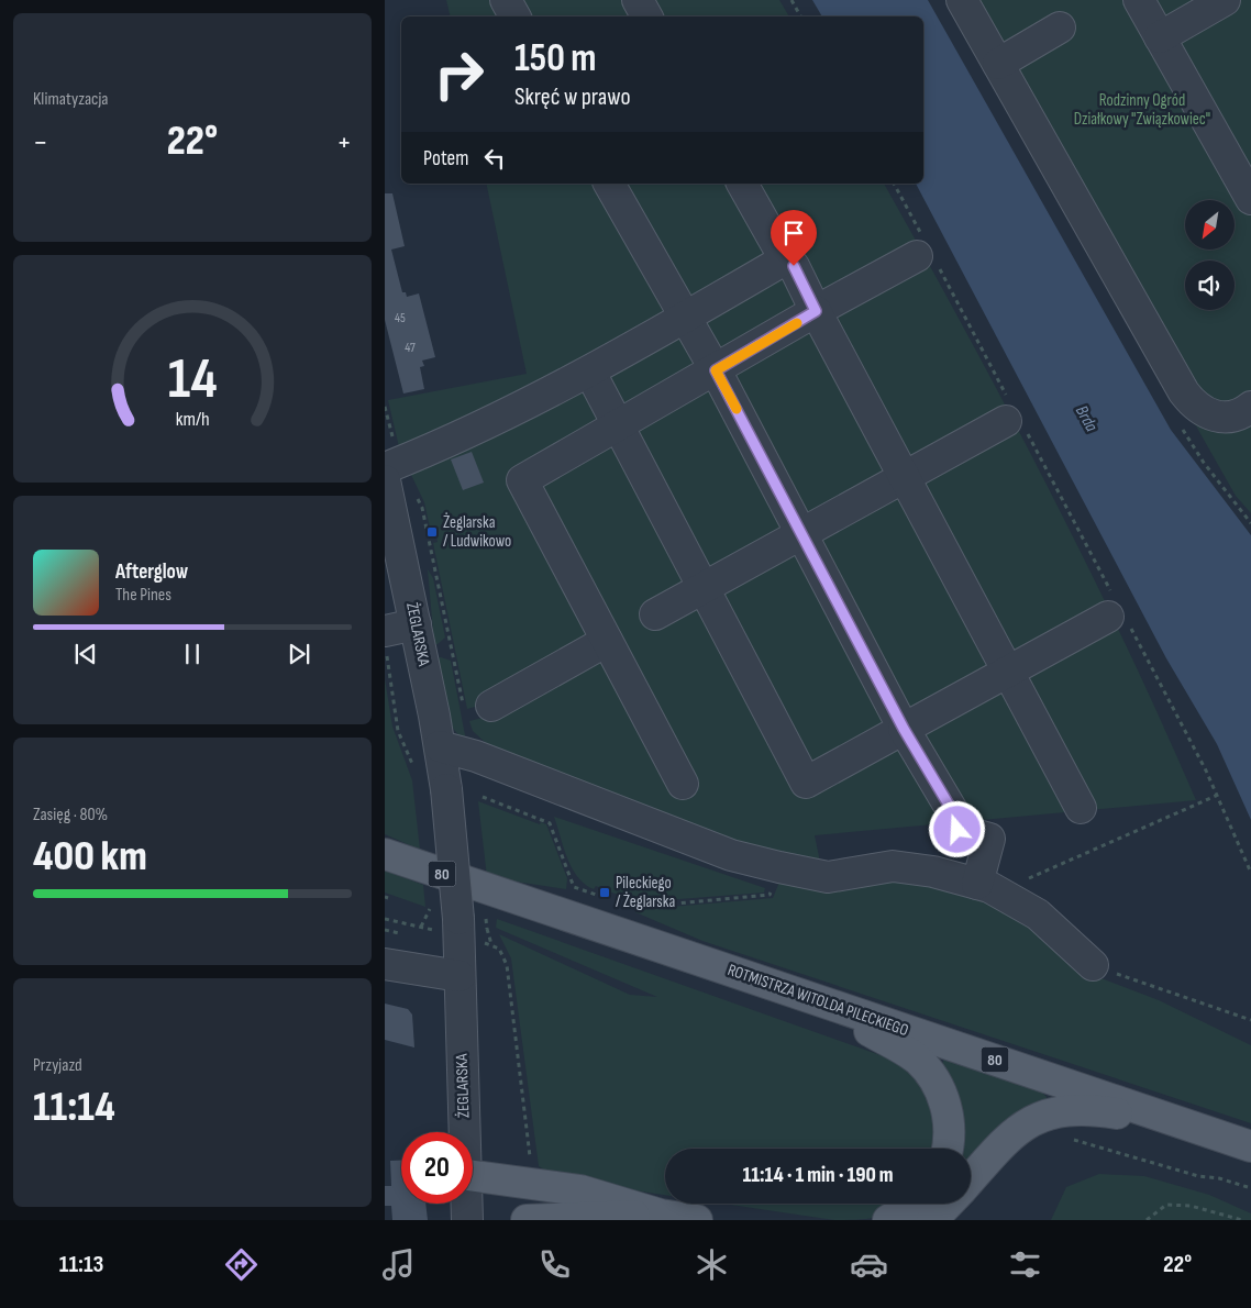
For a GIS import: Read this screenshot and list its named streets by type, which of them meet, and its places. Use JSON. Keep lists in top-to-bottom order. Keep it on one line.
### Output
{"streets":{"main road":["80","ROTMISTRZA WITOLDA PILECKIEGO"],"street":["ŻEGLARSKA"]},"water":["Brda"],"parks":["Rodzinny Ogród Działkowy \"Związkowiec\""],"places":{"transit":["Żeglarska / Ludwikowo","Pileckiego / Żeglarska"]},"house_numbers":["45","47"],"north":"bottom left","page":{"tile":["Klimatyzacja",["Zasięg · 80%","400 km"],["Przyjazd","11:14"]],"turn":["150 m","Skręć w prawo"],"heat":["−","22°","+"],"then":"Potem","song":["Afterglow","The Pines"],"limit":"20","trip":"11:14 · 1 min · 190 m","tabs":["11:13","22°"],"gauge":["14","km/h"]}}
